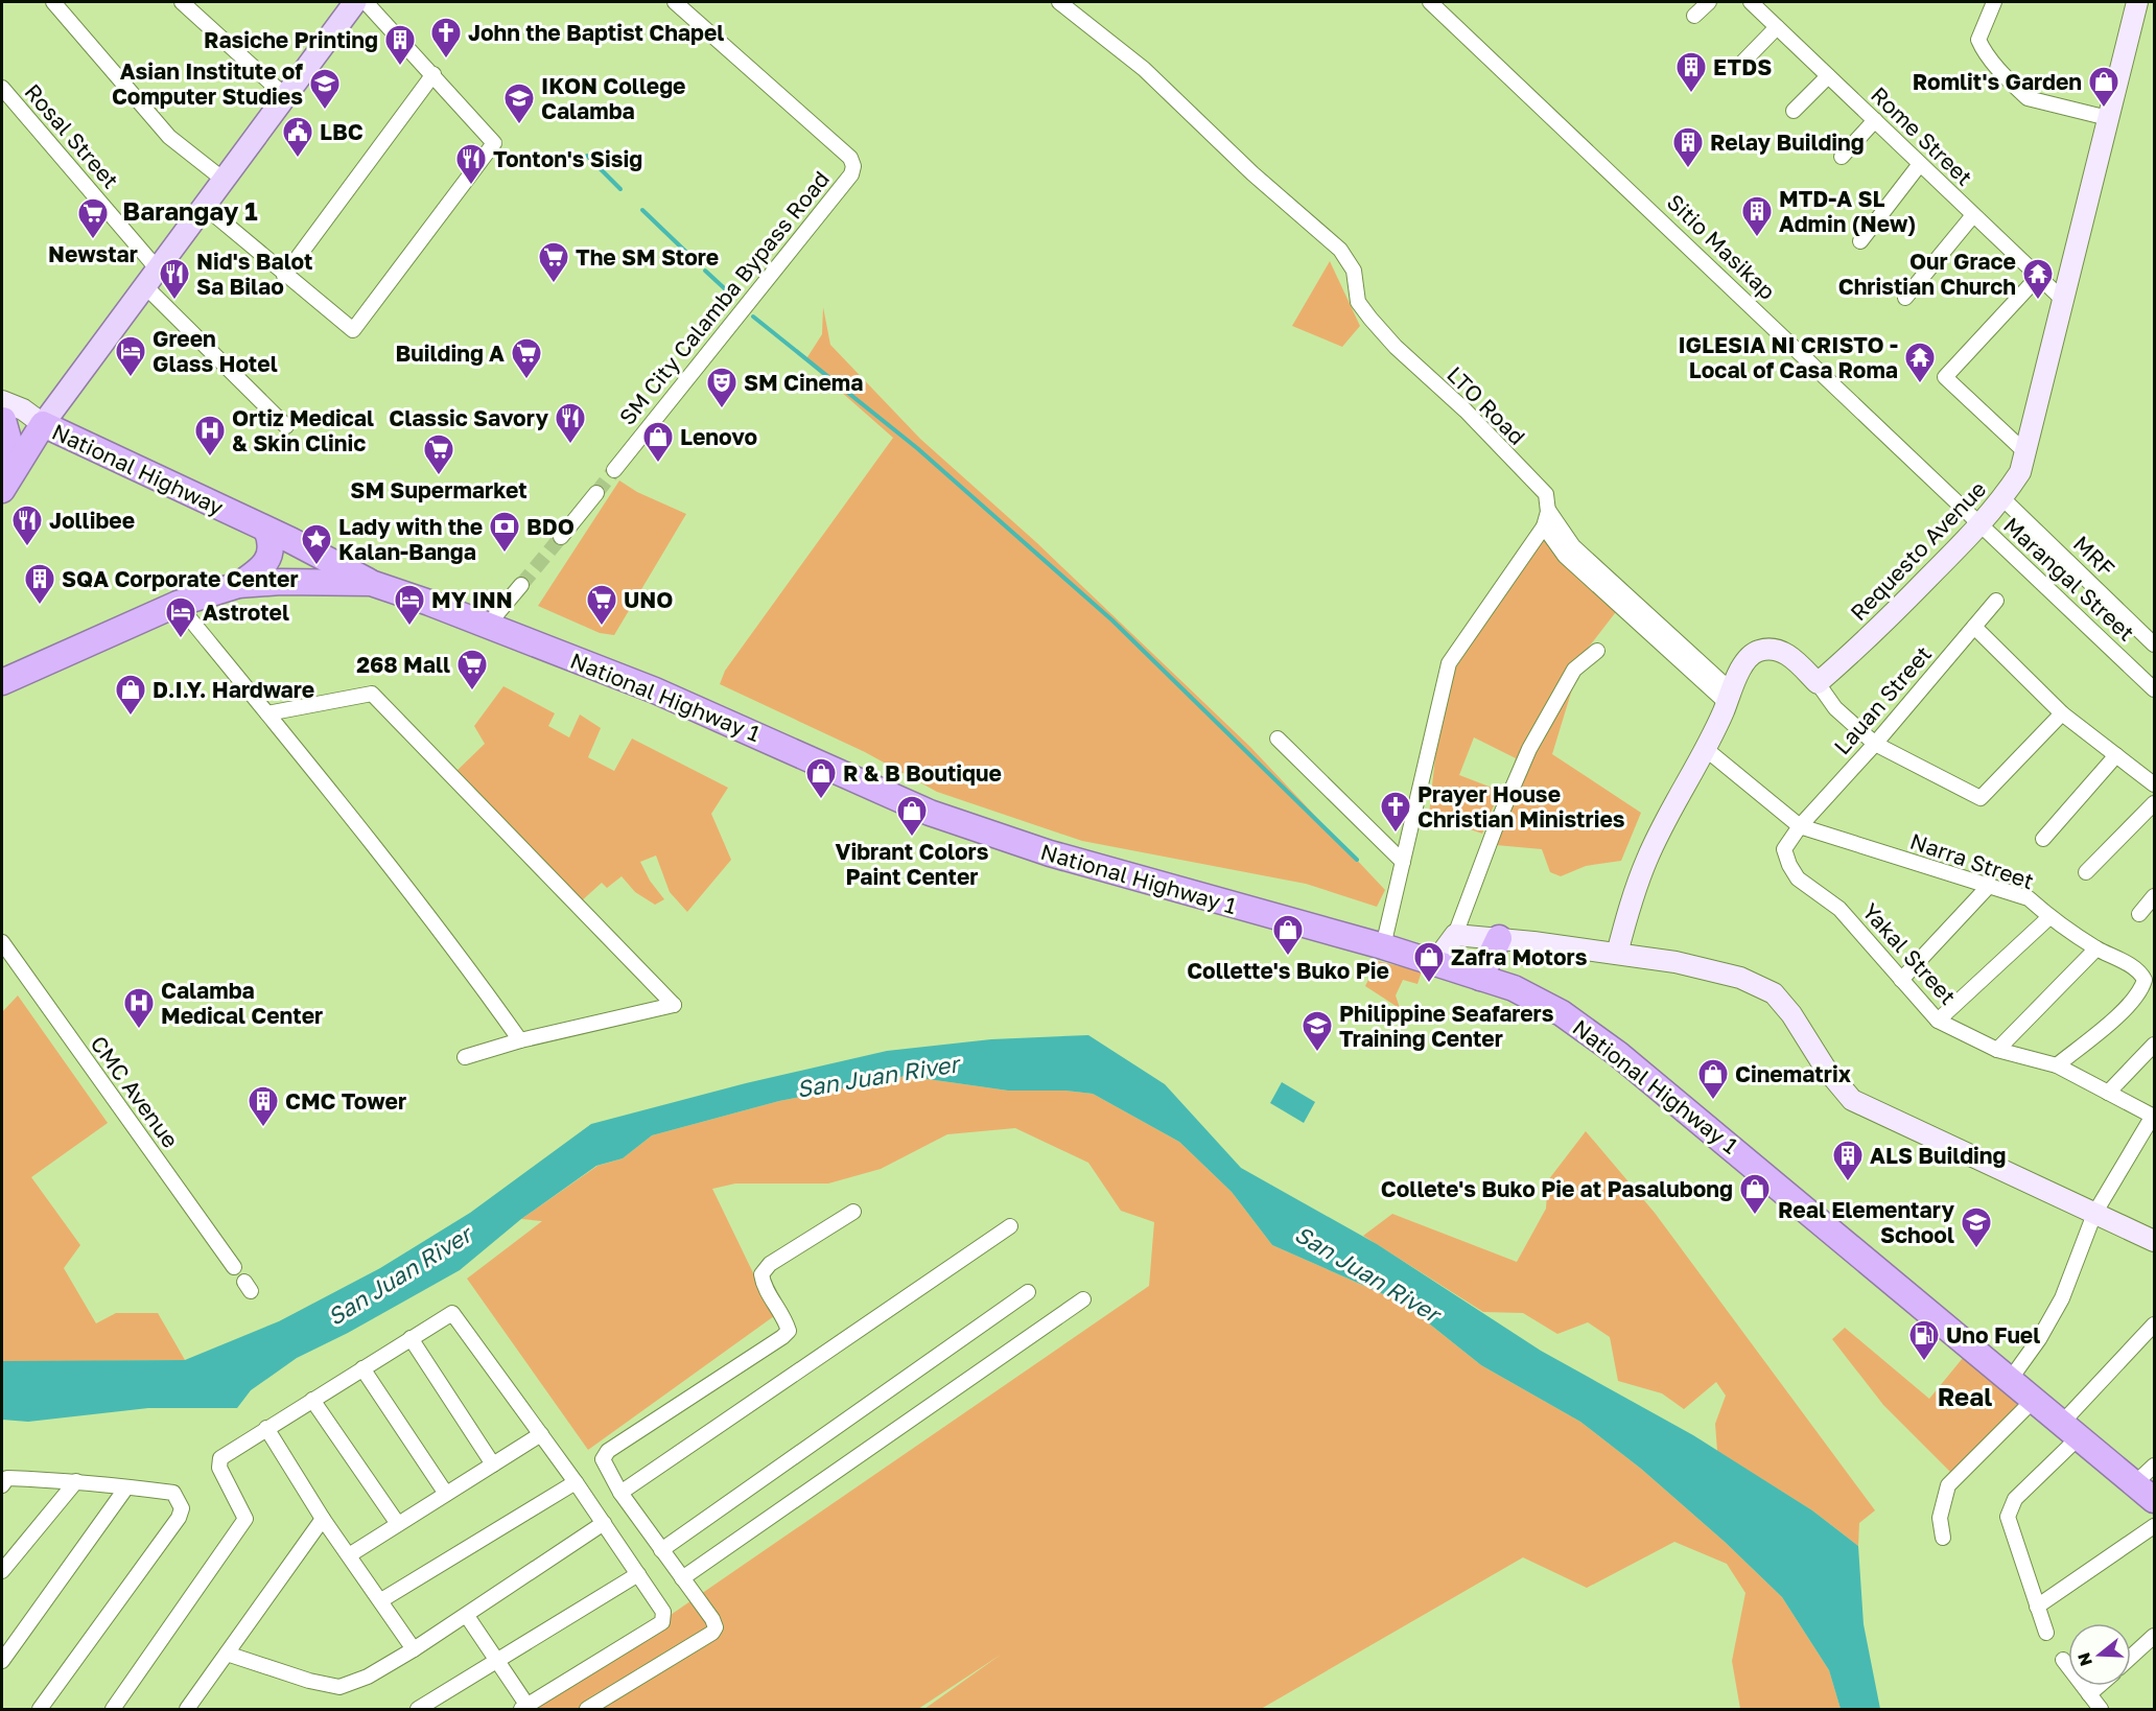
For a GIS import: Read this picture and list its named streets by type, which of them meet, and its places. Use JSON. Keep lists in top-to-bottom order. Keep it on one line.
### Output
{"streets":{"highway":["National Highway","National Highway 1"],"main road":["Requesto Avenue"],"street":["Rosal Street","Rome Street","Sitio Masikap","SM City Calamba Bypass Road","LTO Road","MRF","Marangal Street","Lauan Street","Narra Street","Yakal Street","CMC Avenue"]},"crossings":[["Rosal Street","National Highway"],["Rome Street","Requesto Avenue"],["Sitio Masikap","Requesto Avenue"],["Sitio Masikap","Marangal Street"],["National Highway","National Highway 1"],["Requesto Avenue","MRF"],["Requesto Avenue","Marangal Street"],["Lauan Street","Narra Street"],["Lauan Street","Yakal Street"],["Narra Street","Yakal Street"]],"districts":["Barangay 1","Real"],"water":["San Juan River"],"places":{"church":["John the Baptist Chapel","Prayer House Christian Ministries"],"building":["Rasiche Printing","ETDS","Relay Building","MTD-A SL Admin (New)","SQA Corporate Center","CMC Tower","ALS Building"],"shop":["Romlit's Garden","Lenovo","D.I.Y. Hardware","R & B Boutique","Vibrant Colors Paint Center","Collette's Buko Pie","Zafra Motors","Cinematrix","Collete's Buko Pie at Pasalubong"],"school or university":["Asian Institute of Computer Studies","IKON College Calamba","Philippine Seafarers Training Center","Real Elementary School"],"public building":["LBC"],"restaurant":["Tonton's Sisig","Nid's Balot Sa Bilao","Classic Savory","Jollibee"],"supermarket":["Newstar","The SM Store","Building A","SM Supermarket","UNO","268 Mall"],"temple":["Our Grace Christian Church","IGLESIA NI CRISTO - Local of Casa Roma"],"hotel":["Green Glass Hotel","MY INN","Astrotel"],"theatre":["SM Cinema"],"hospital":["Ortiz Medical & Skin Clinic","Calamba Medical Center"],"bank":["BDO"],"place":["Lady with the Kalan-Banga"],"fuel station":["Uno Fuel"]},"north":"left"}
